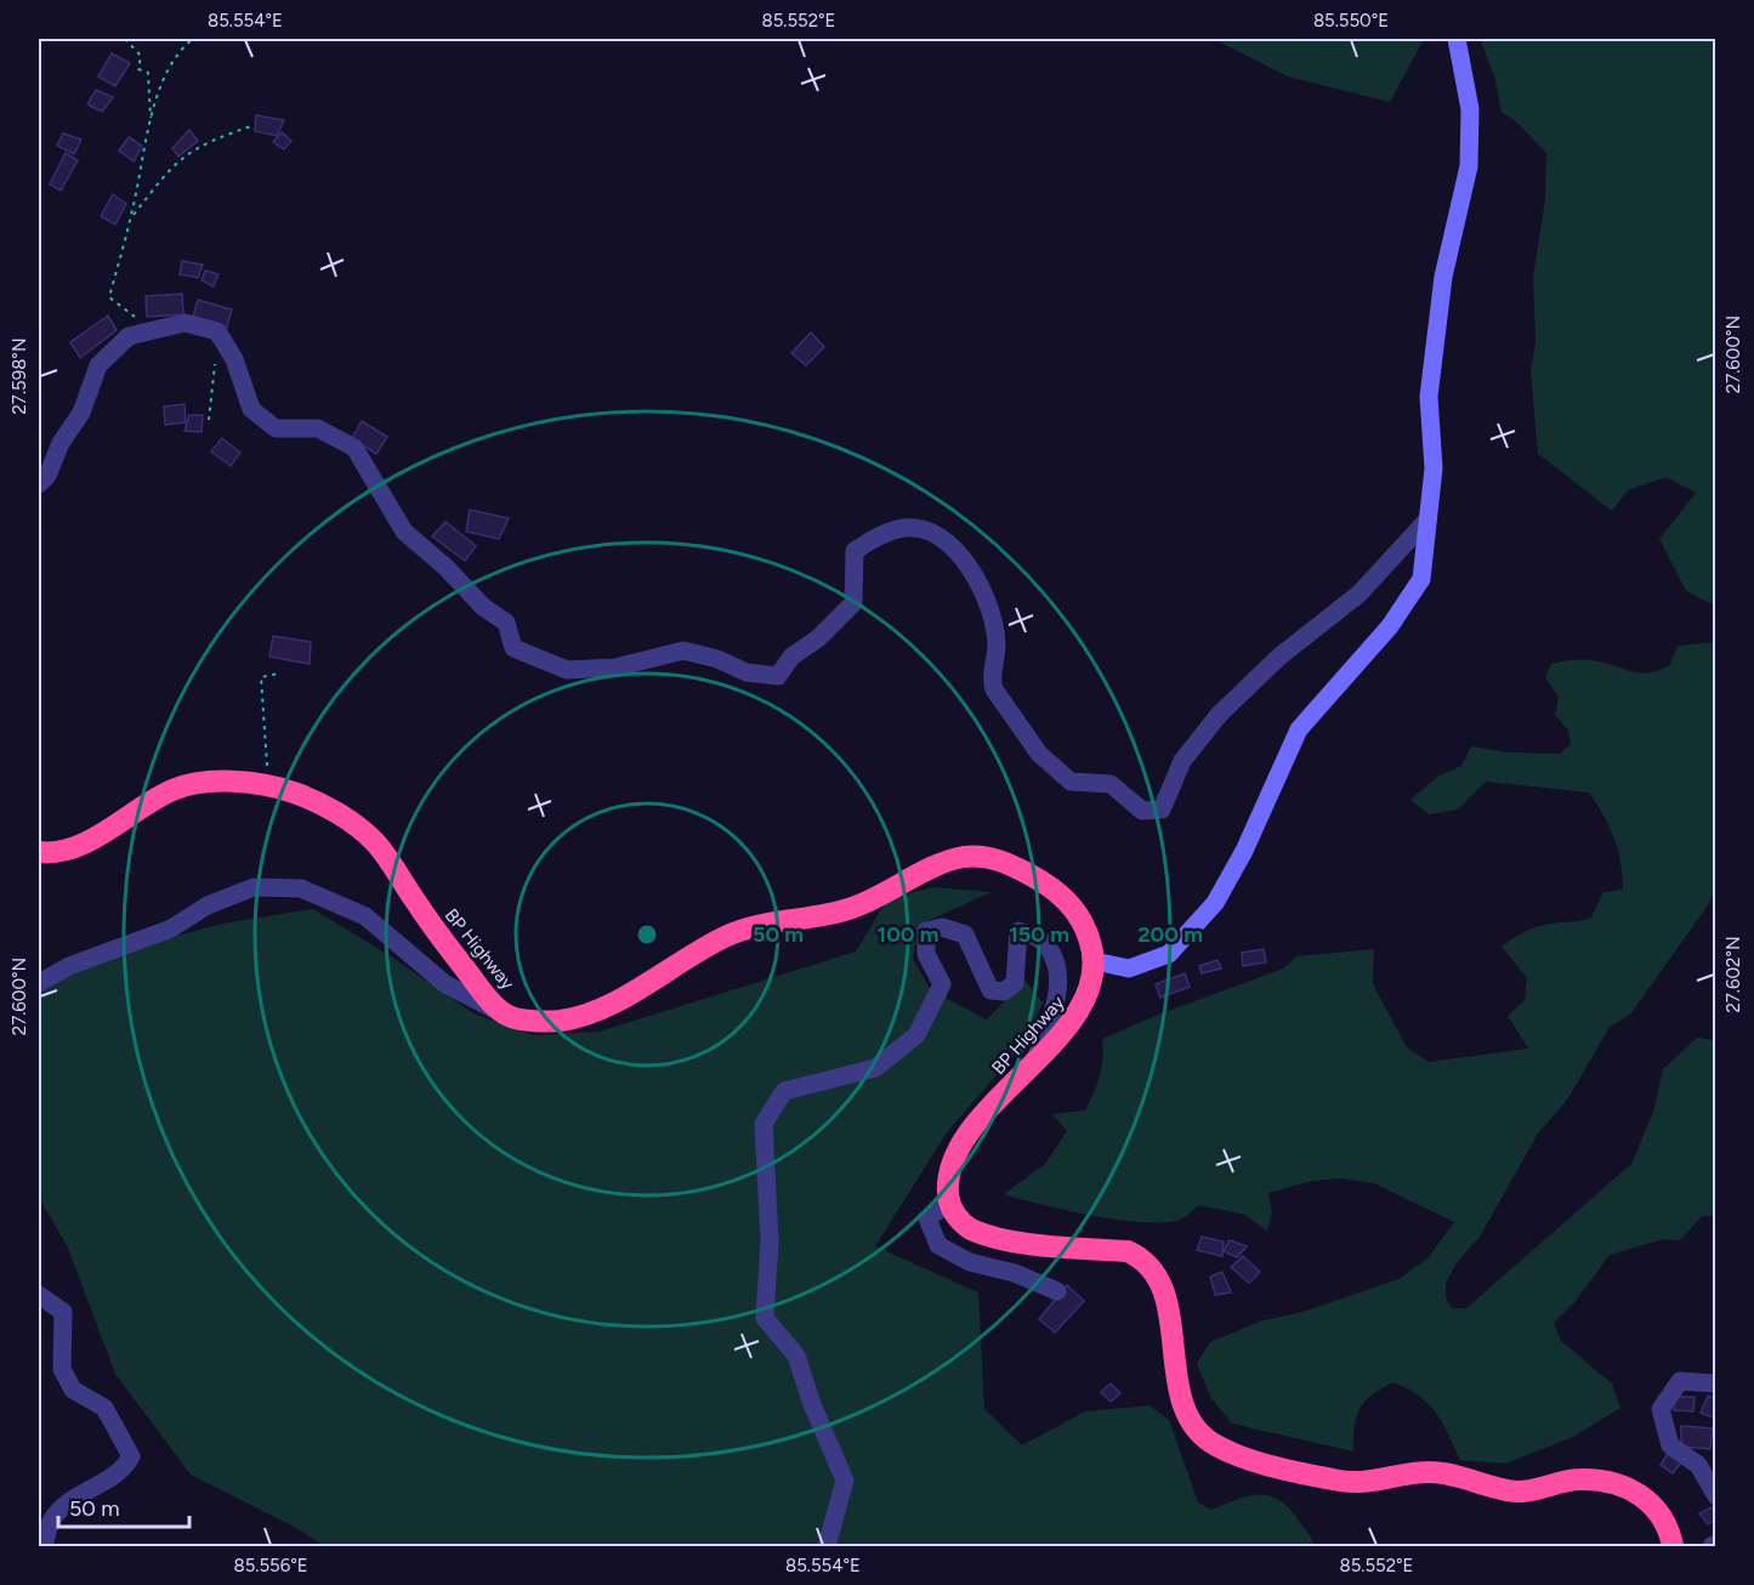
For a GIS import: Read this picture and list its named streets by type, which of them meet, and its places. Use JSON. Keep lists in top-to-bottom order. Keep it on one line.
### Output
{"streets":{"highway":["BP Highway"]},"scale_bar":"50 m","coordinates":["85.554°E","85.552°E","85.550°E","27.600°N","27.598°N","27.602°N","85.556°E"],"rings":["50 m","100 m","150 m","200 m"]}
